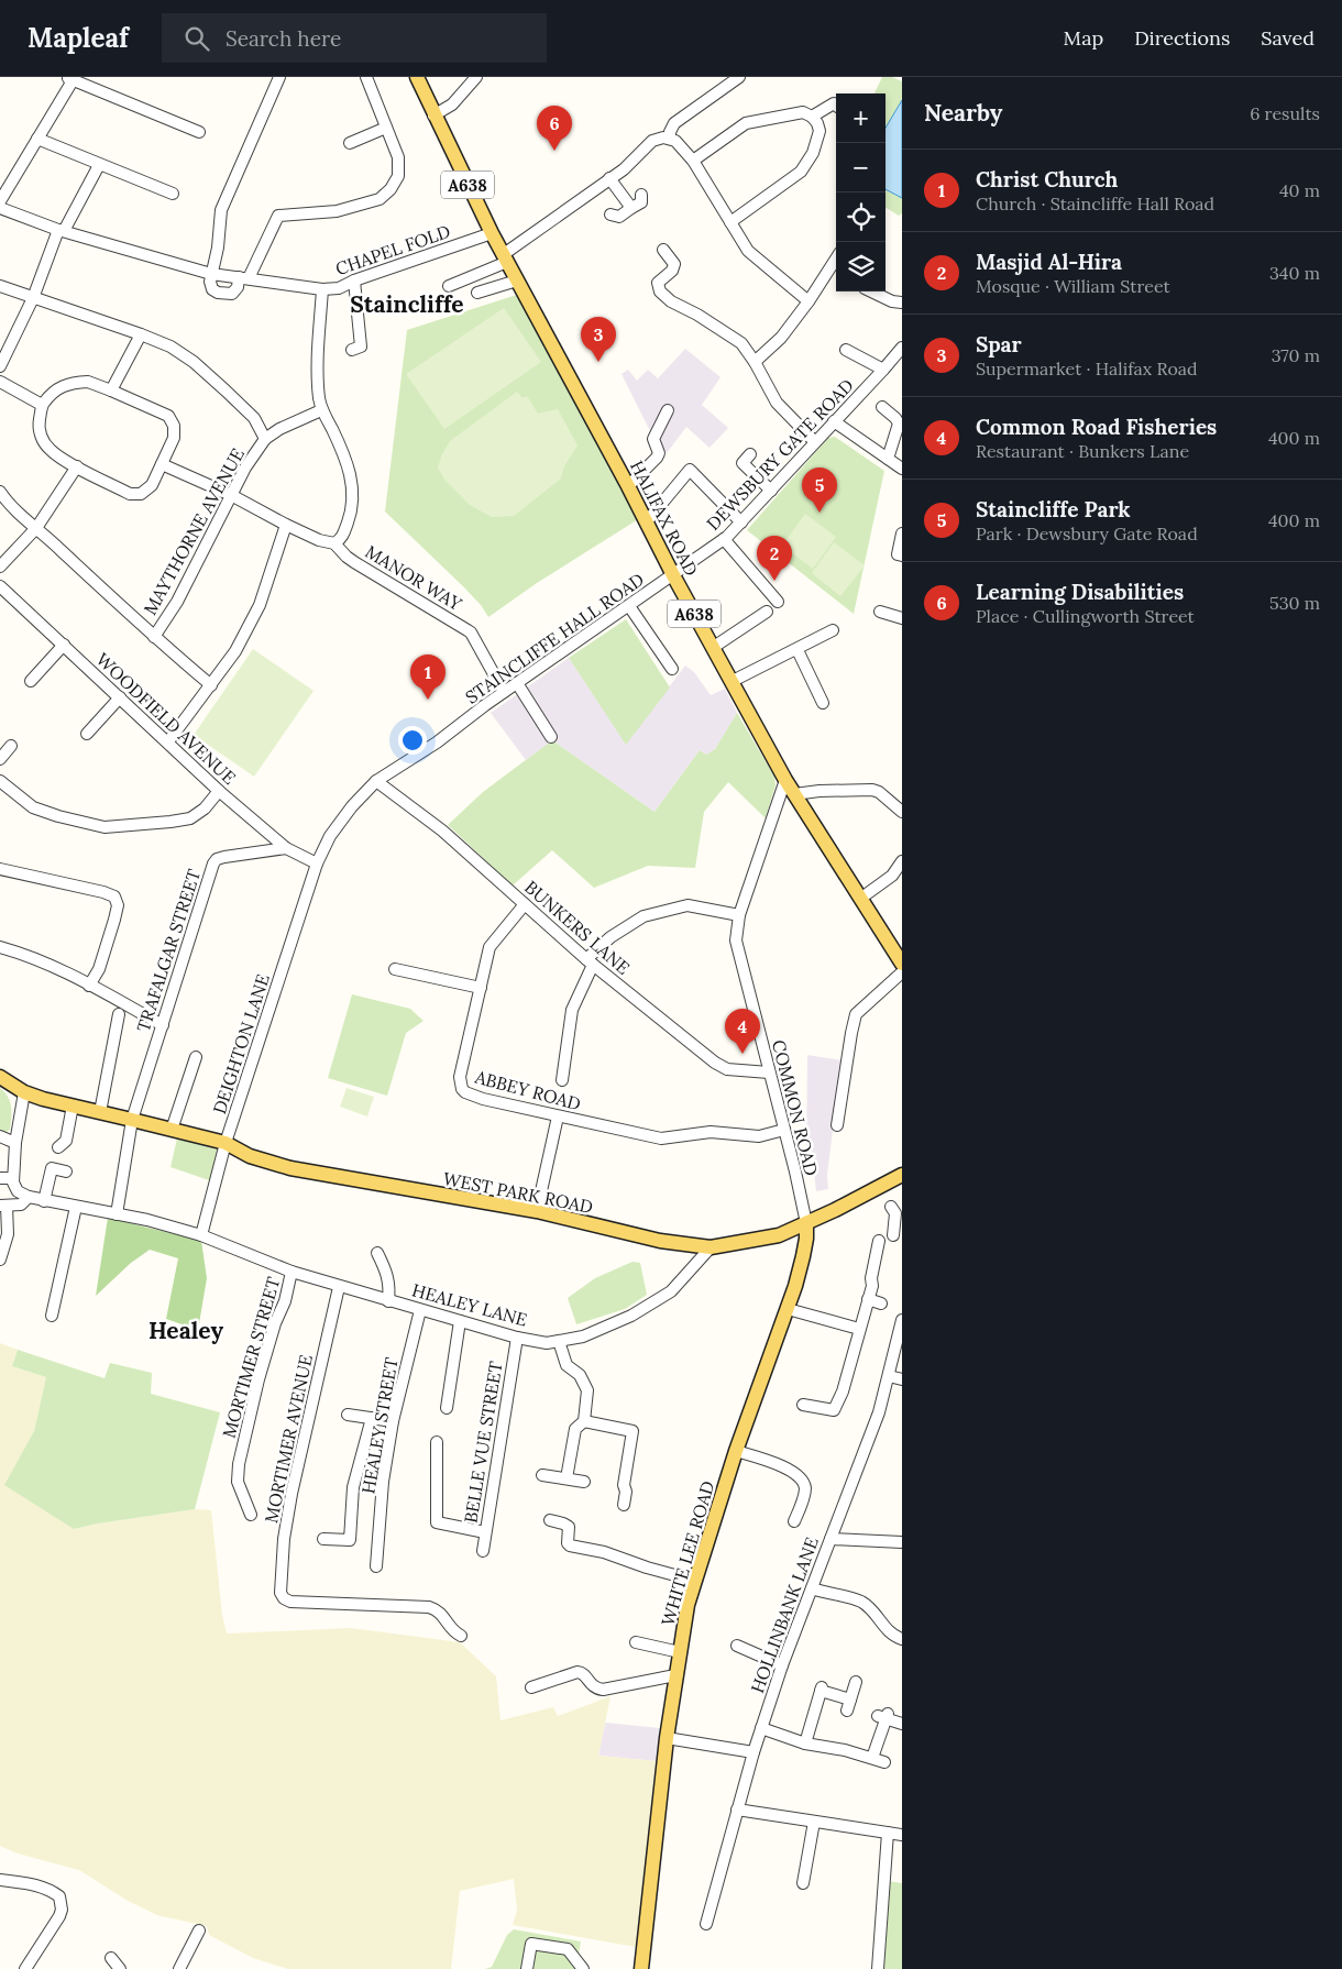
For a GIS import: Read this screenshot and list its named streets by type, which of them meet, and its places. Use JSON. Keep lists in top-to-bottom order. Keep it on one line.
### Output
{"streets":{"main road":["A638","HALIFAX ROAD","WEST PARK ROAD","WHITE LEE ROAD"],"street":["CHAPEL FOLD","DEWSBURY GATE ROAD","MAYTHORNE AVENUE","MANOR WAY","STAINCLIFFE HALL ROAD","WOODFIELD AVENUE","BUNKERS LANE","TRAFALGAR STREET","DEIGHTON LANE","ABBEY ROAD","COMMON ROAD","HEALEY LANE","MORTIMER STREET","HEALEY STREET","MORTIMER AVENUE","BELLE VUE STREET","HOLLINBANK LANE"]},"crossings":[["CHAPEL FOLD","HALIFAX ROAD"],["DEWSBURY GATE ROAD","HALIFAX ROAD"],["DEWSBURY GATE ROAD","STAINCLIFFE HALL ROAD"],["HALIFAX ROAD","STAINCLIFFE HALL ROAD"],["HALIFAX ROAD","COMMON ROAD"],["MAYTHORNE AVENUE","MANOR WAY"],["MANOR WAY","STAINCLIFFE HALL ROAD"],["STAINCLIFFE HALL ROAD","WOODFIELD AVENUE"],["STAINCLIFFE HALL ROAD","BUNKERS LANE"],["STAINCLIFFE HALL ROAD","DEIGHTON LANE"],["WOODFIELD AVENUE","TRAFALGAR STREET"],["WOODFIELD AVENUE","DEIGHTON LANE"],["BUNKERS LANE","ABBEY ROAD"],["BUNKERS LANE","COMMON ROAD"],["TRAFALGAR STREET","HEALEY LANE"],["DEIGHTON LANE","WEST PARK ROAD"],["DEIGHTON LANE","HEALEY LANE"],["ABBEY ROAD","COMMON ROAD"],["COMMON ROAD","WEST PARK ROAD"],["COMMON ROAD","WHITE LEE ROAD"],["WEST PARK ROAD","HEALEY LANE"],["WEST PARK ROAD","WHITE LEE ROAD"],["HEALEY LANE","MORTIMER STREET"],["HEALEY LANE","HEALEY STREET"],["HEALEY LANE","MORTIMER AVENUE"],["HEALEY LANE","BELLE VUE STREET"]],"districts":["Staincliffe","Healey"],"page":{"header":"Mapleaf","search":"Search here","nav":["Map","Directions","Saved"],"heading":["Nearby","6 results"],"map_buttons":["+","−"],"pins":["6","3","5","2","1","4"],"list":[{"mark":"1","name":"Christ Church","note":"Church · Staincliffe Hall Road","value":"40 m"},{"mark":"2","name":"Masjid Al-Hira","note":"Mosque · William Street","value":"340 m"},{"mark":"3","name":"Spar","note":"Supermarket · Halifax Road","value":"370 m"},{"mark":"4","name":"Common Road Fisheries","note":"Restaurant · Bunkers Lane","value":"400 m"},{"mark":"5","name":"Staincliffe Park","note":"Park · Dewsbury Gate Road","value":"400 m"},{"mark":"6","name":"Learning Disabilities","note":"Place · Cullingworth Street","value":"530 m"}]}}
